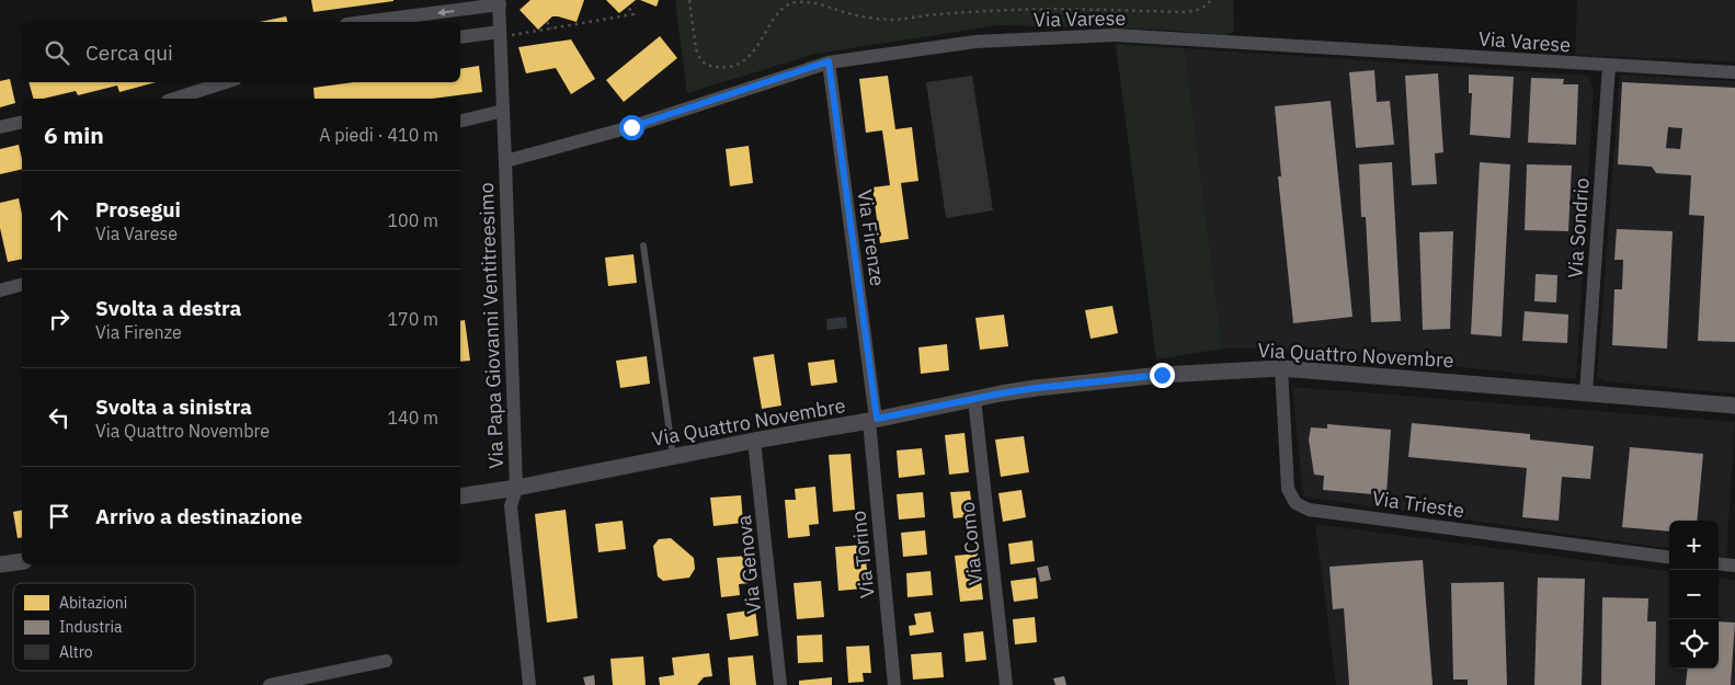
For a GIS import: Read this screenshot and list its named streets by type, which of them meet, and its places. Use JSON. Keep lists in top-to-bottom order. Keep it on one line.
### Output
{"streets":{"street":["Via Varese","Via Sondrio","Via Firenze","Via Papa Giovanni Ventitreesimo","Via Quattro Novembre","Via Trieste","Via Como","Via Torino","Via Genova"]},"crossings":[["Via Varese","Via Sondrio"],["Via Varese","Via Firenze"],["Via Varese","Via Papa Giovanni Ventitreesimo"],["Via Sondrio","Via Quattro Novembre"],["Via Firenze","Via Quattro Novembre"],["Via Firenze","Via Torino"],["Via Papa Giovanni Ventitreesimo","Via Quattro Novembre"],["Via Quattro Novembre","Via Trieste"],["Via Quattro Novembre","Via Como"],["Via Quattro Novembre","Via Torino"],["Via Quattro Novembre","Via Genova"]],"legend":["Abitazioni","Industria","Altro"],"page":{"search":"Cerca qui","heading":["6 min","A piedi · 410 m"],"list":[["Prosegui","Via Varese","100 m"],["Svolta a destra","Via Firenze","170 m"],["Svolta a sinistra","Via Quattro Novembre","140 m"],"Arrivo a destinazione"],"map_buttons":["+","−"]}}
